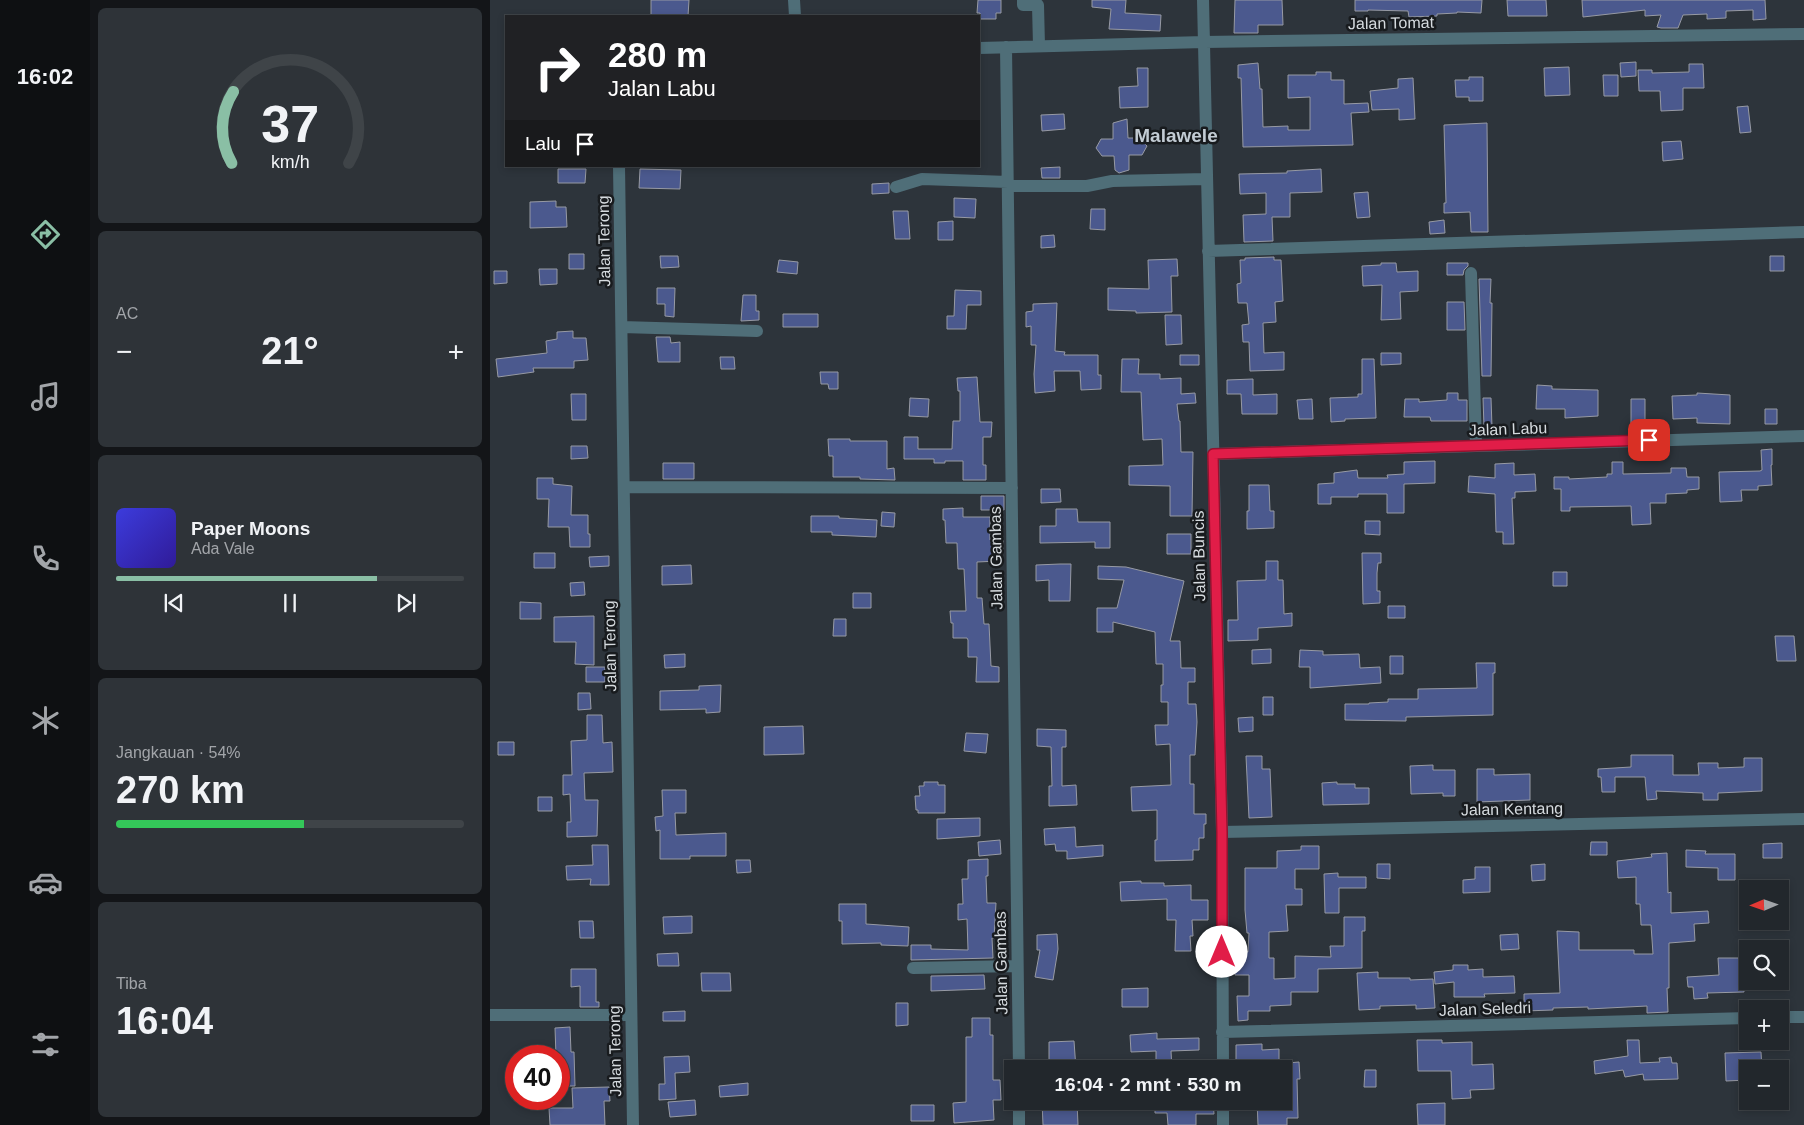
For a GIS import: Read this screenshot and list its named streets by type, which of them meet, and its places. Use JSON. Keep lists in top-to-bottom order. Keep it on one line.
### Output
{"streets":{"street":["Jalan Tomat","Jalan Terong","Jalan Labu","Jalan Buncis","Jalan Gambas","Jalan Kentang","Jalan Seledri"]},"crossings":[["Jalan Tomat","Jalan Buncis"],["Jalan Tomat","Jalan Gambas"],["Jalan Labu","Jalan Buncis"],["Jalan Buncis","Jalan Kentang"],["Jalan Buncis","Jalan Seledri"]],"districts":["Malawele"],"north":"left","page":{"tabs":"16:02","turn":["280 m","Jalan Labu"],"then":"Lalu","tile":["AC",["Jangkauan · 54%","270 km"],["Tiba","16:04"]],"heat":["−","21°","+"],"song":["Paper Moons","Ada Vale"],"map_buttons":["+","−"],"limit":"40","trip":"16:04 · 2 mnt · 530 m","gauge":["37","km/h"]}}
